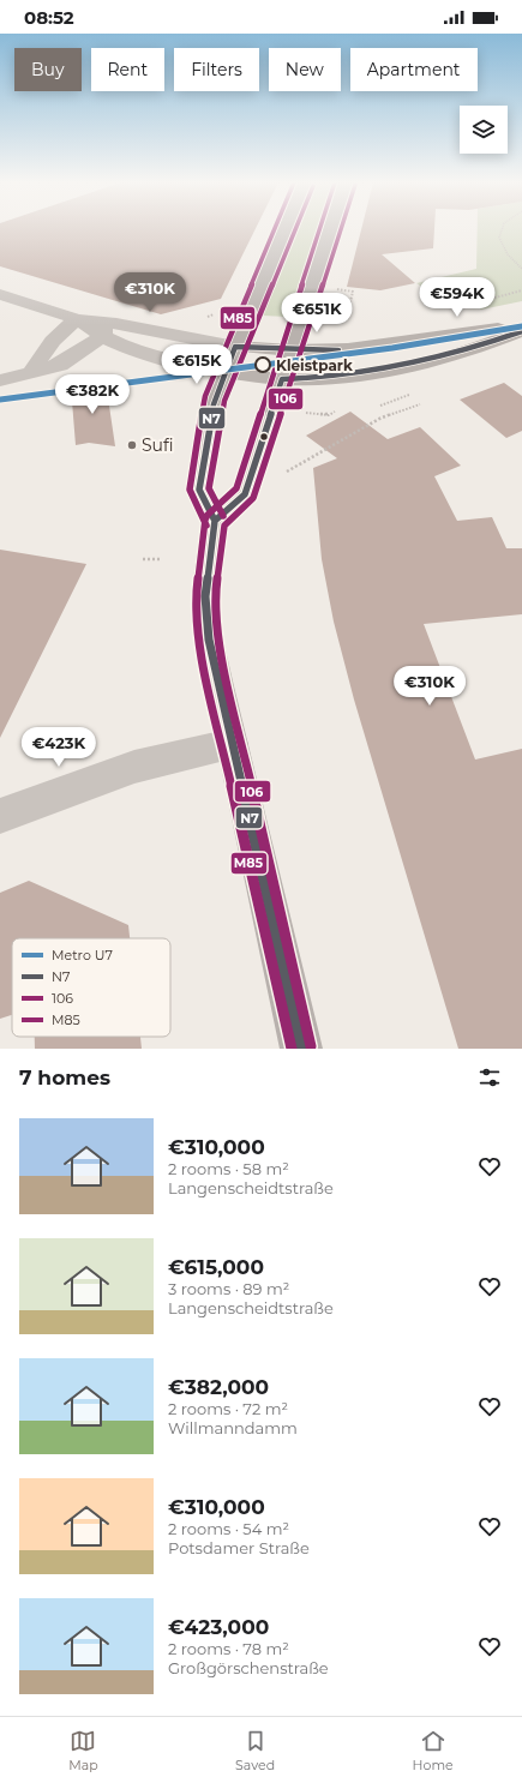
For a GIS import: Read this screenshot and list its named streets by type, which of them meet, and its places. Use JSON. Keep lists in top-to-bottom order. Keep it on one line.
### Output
{"places":["Kleistpark","Sufi"],"lines":["transit line 106","transit line M85","metro line U7","transit line N7"],"legend":["Metro U7","N7","106","M85"],"page":{"status":"08:52","chip":["Buy","Rent","Filters","New","Apartment"],"price":["€310K","€594K","€651K","€615K","€382K","€310K","€423K"],"heading":"7 homes","list":[{"name":"€310,000","note":"2 rooms · 58 m² · Langenscheidtstraße"},{"name":"€615,000","note":"3 rooms · 89 m² · Langenscheidtstraße"},{"name":"€382,000","note":"2 rooms · 72 m² · Willmanndamm"},{"name":"€310,000","note":"2 rooms · 54 m² · Potsdamer Straße"},{"name":"€423,000","note":"2 rooms · 78 m² · Großgörschenstraße"}],"tabs":["Map","Saved","Home"]}}
